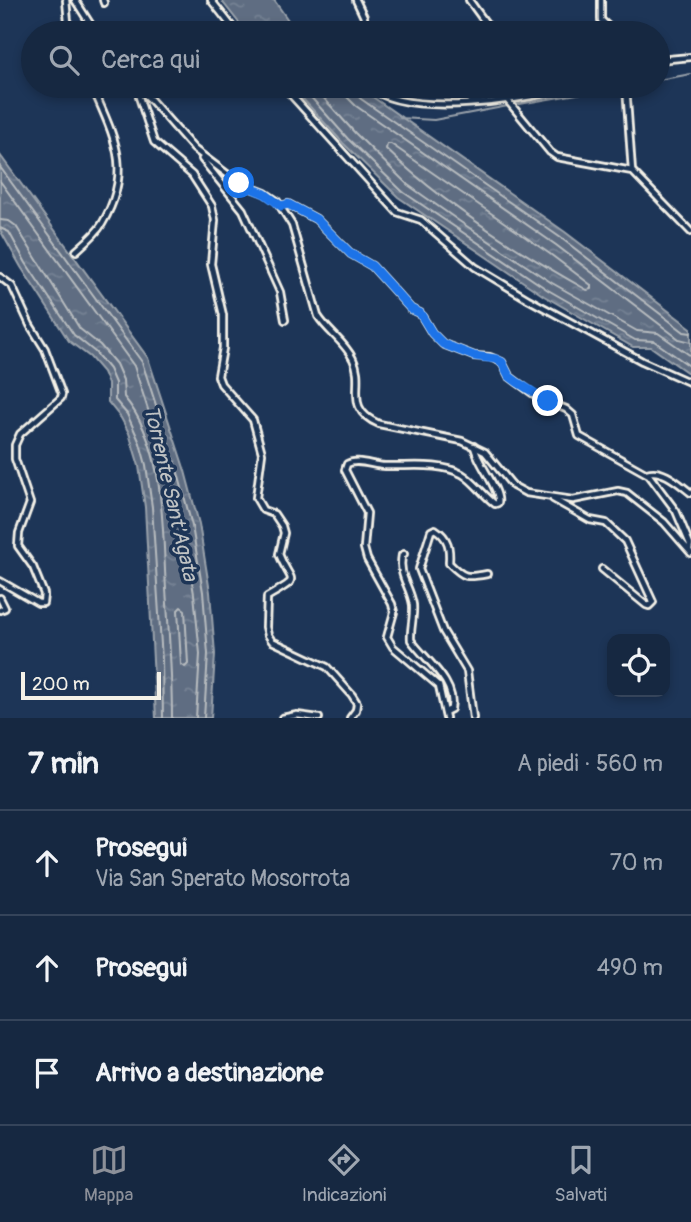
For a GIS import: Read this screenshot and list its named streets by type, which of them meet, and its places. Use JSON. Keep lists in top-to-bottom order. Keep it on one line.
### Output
{"water":["Torrente Sant'Agata"],"scale_bar":"200 m","page":{"search":"Cerca qui","scale":"200 m","heading":["7 min","A piedi · 560 m"],"list":[["Prosegui","Via San Sperato Mosorrota","70 m"],["Prosegui","490 m"],"Arrivo a destinazione"],"nav":["Mappa","Indicazioni","Salvati"]}}
